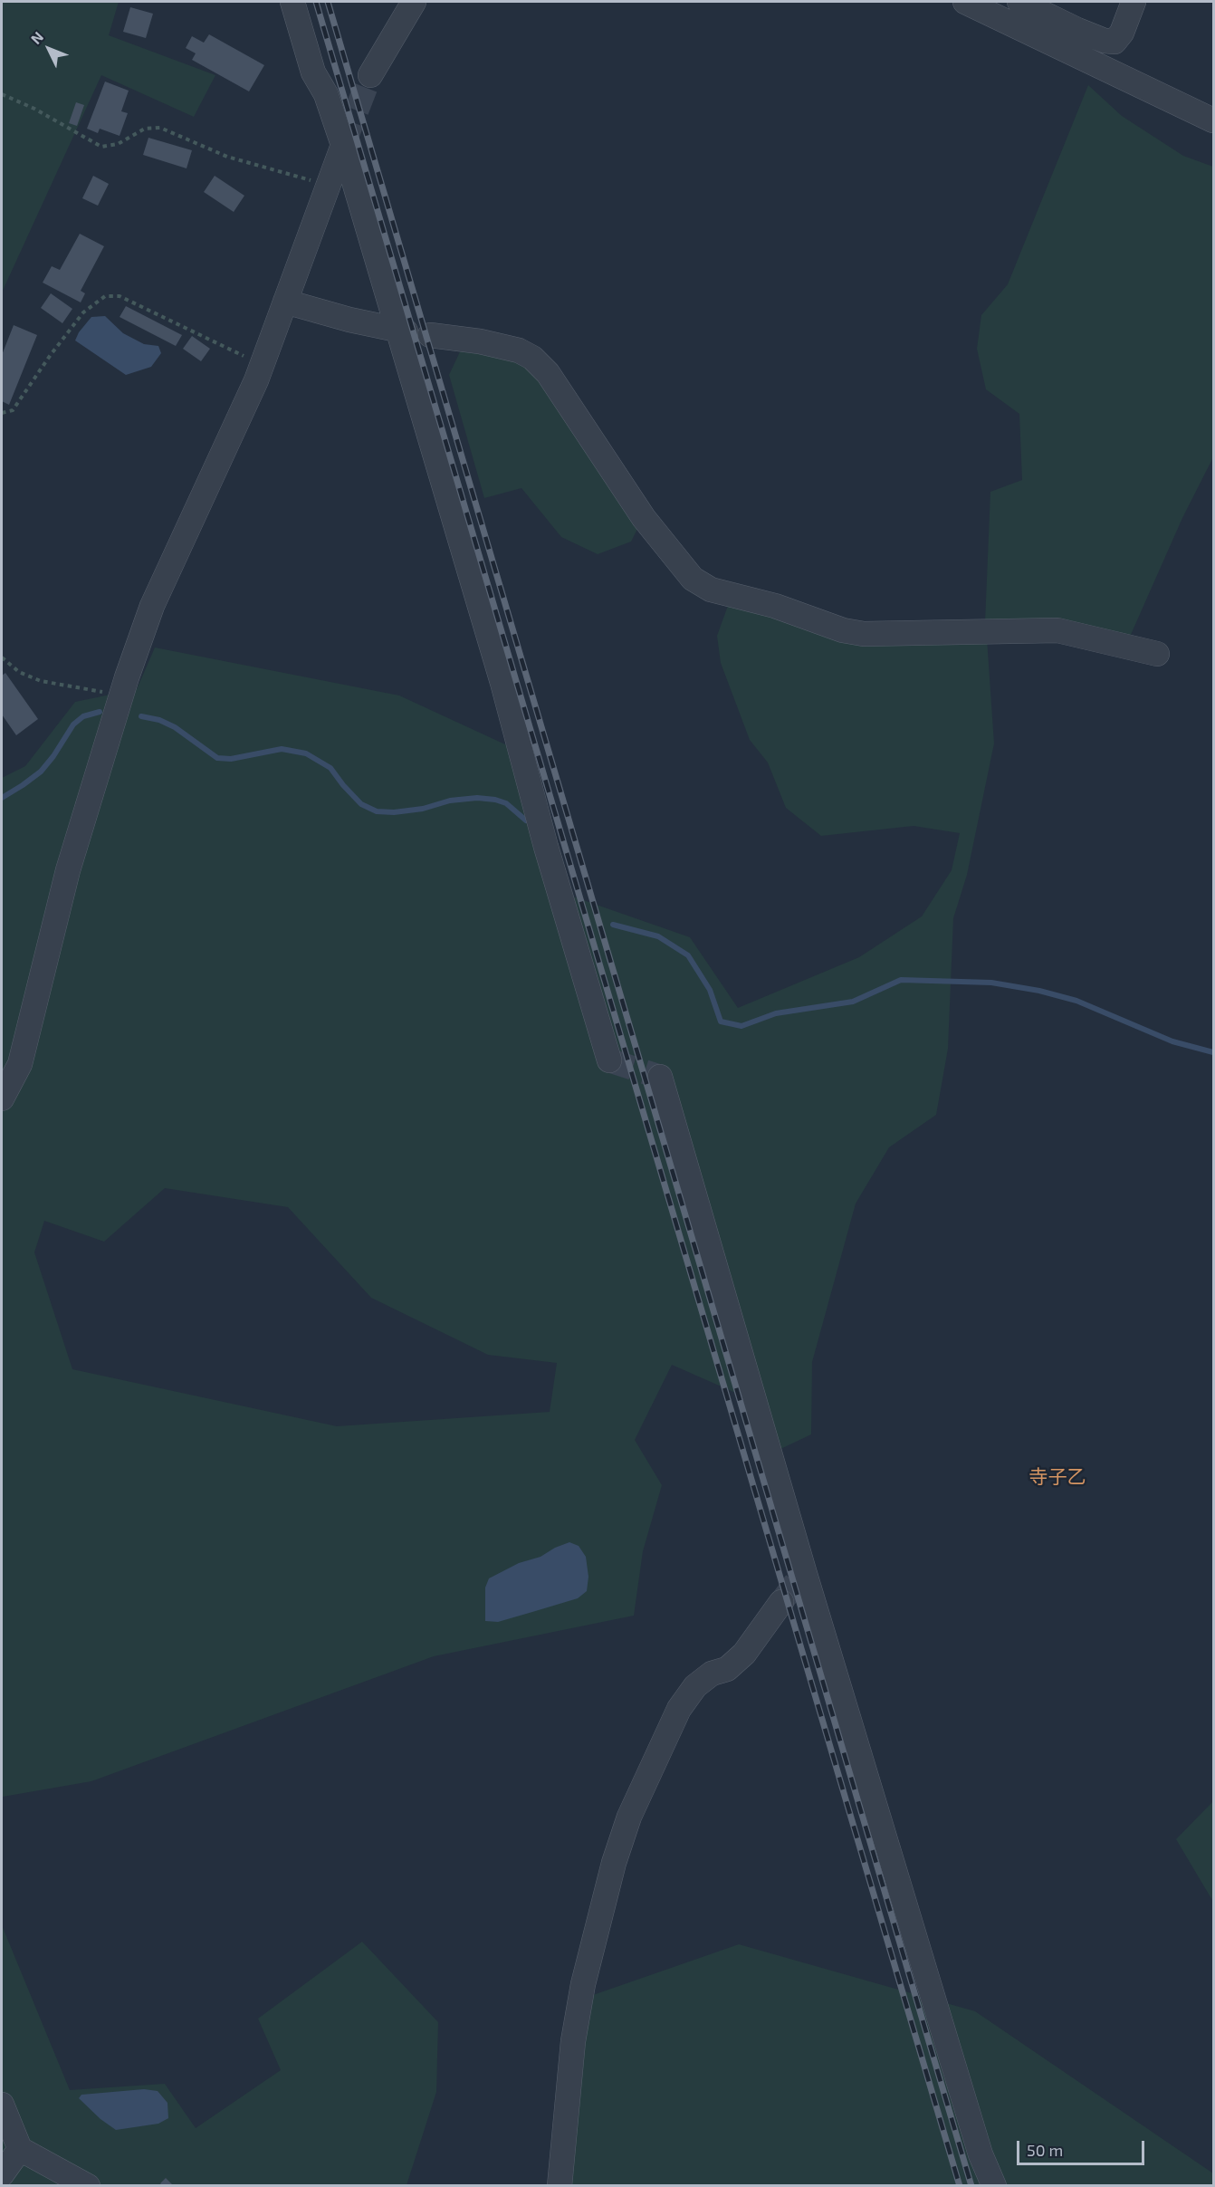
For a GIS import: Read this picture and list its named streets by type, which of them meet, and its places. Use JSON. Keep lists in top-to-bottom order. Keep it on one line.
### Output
{"districts":["寺子乙"],"scale_bar":"50 m","north":"top left"}
